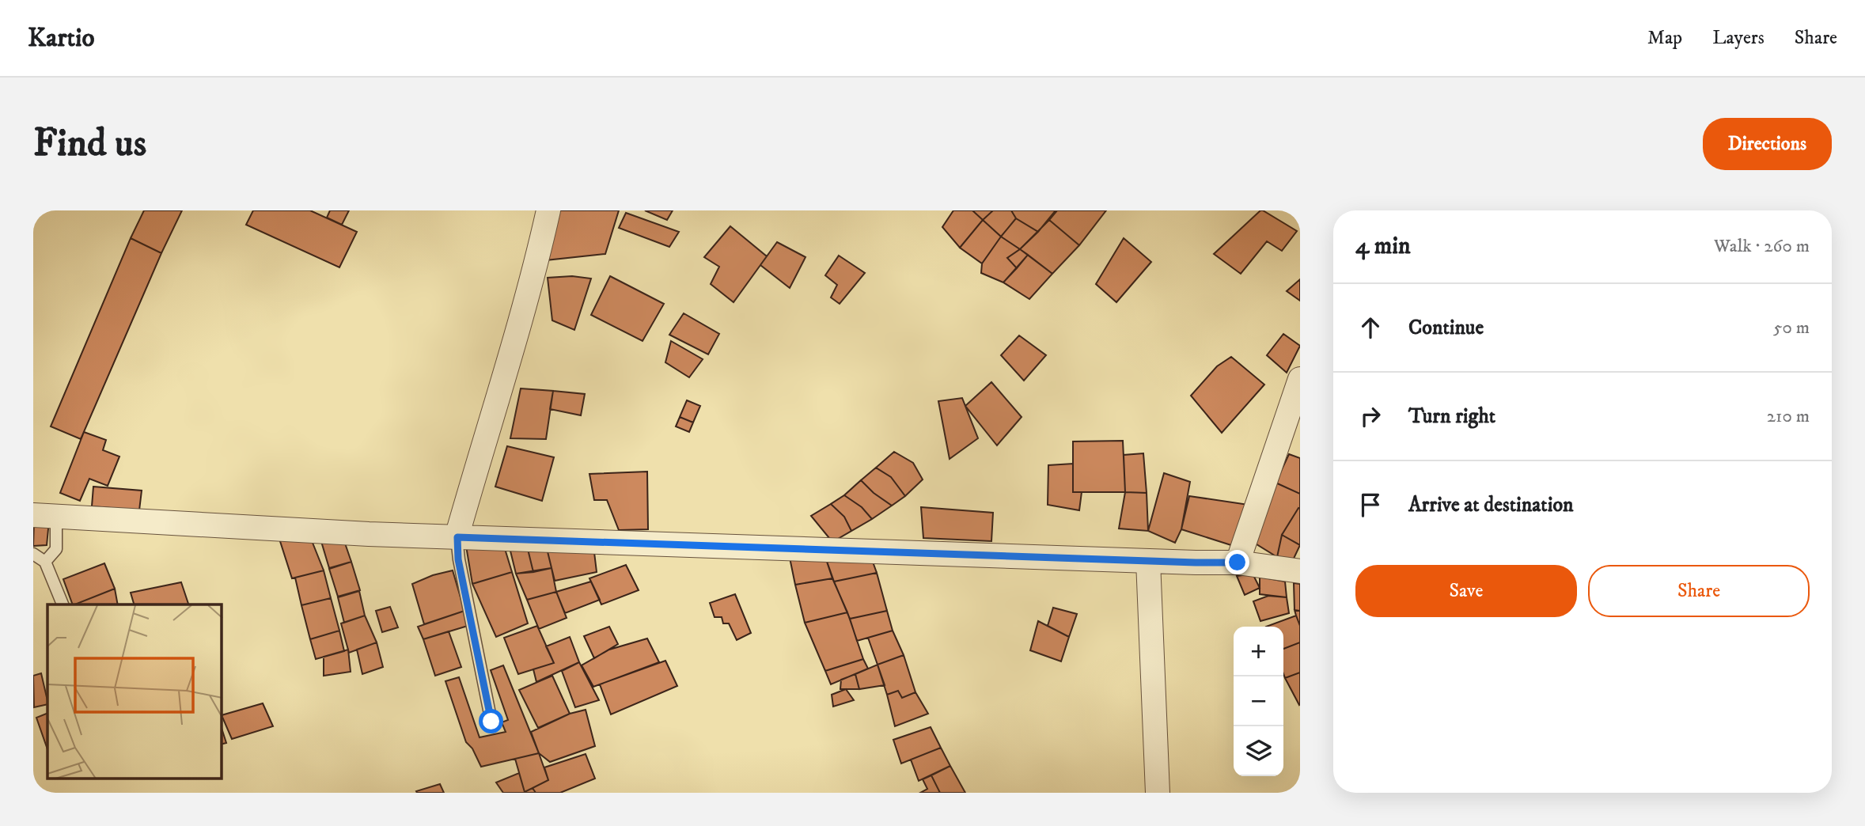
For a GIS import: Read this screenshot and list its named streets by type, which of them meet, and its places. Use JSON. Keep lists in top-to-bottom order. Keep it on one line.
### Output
{"page":{"header":"Kartio","nav":["Map","Layers","Share"],"buttons":["Directions",["Save","Share"]],"title":"Find us","heading":["4 min","Walk · 260 m"],"list":[["Continue","50 m"],["Turn right","210 m"],"Arrive at destination"],"map_buttons":["+","−"]}}
